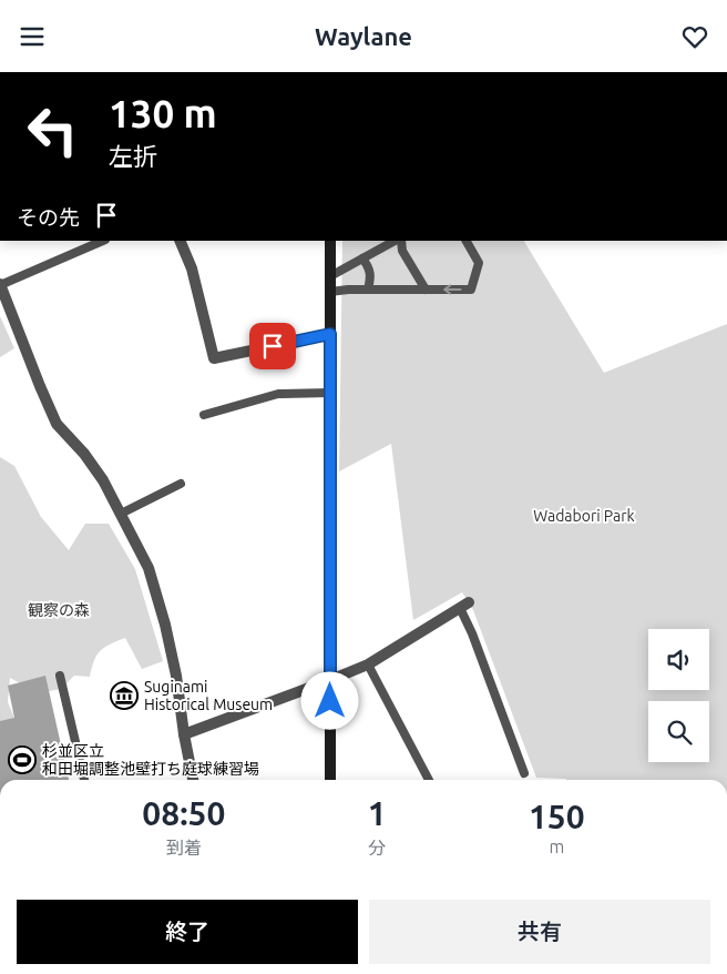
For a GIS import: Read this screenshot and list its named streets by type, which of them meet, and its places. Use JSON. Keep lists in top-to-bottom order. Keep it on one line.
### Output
{"parks":["Wadabori Park","観察の森"],"places":{"museum":["Suginami Historical Museum"],"sports":["杉並区立 和田堀調整池壁打ち庭球練習場"]},"page":{"header":"Waylane","turn":["130 m","左折"],"then":"その先","eta":["08:50","到着","1","分","150","m"],"buttons":["終了","共有"]}}
